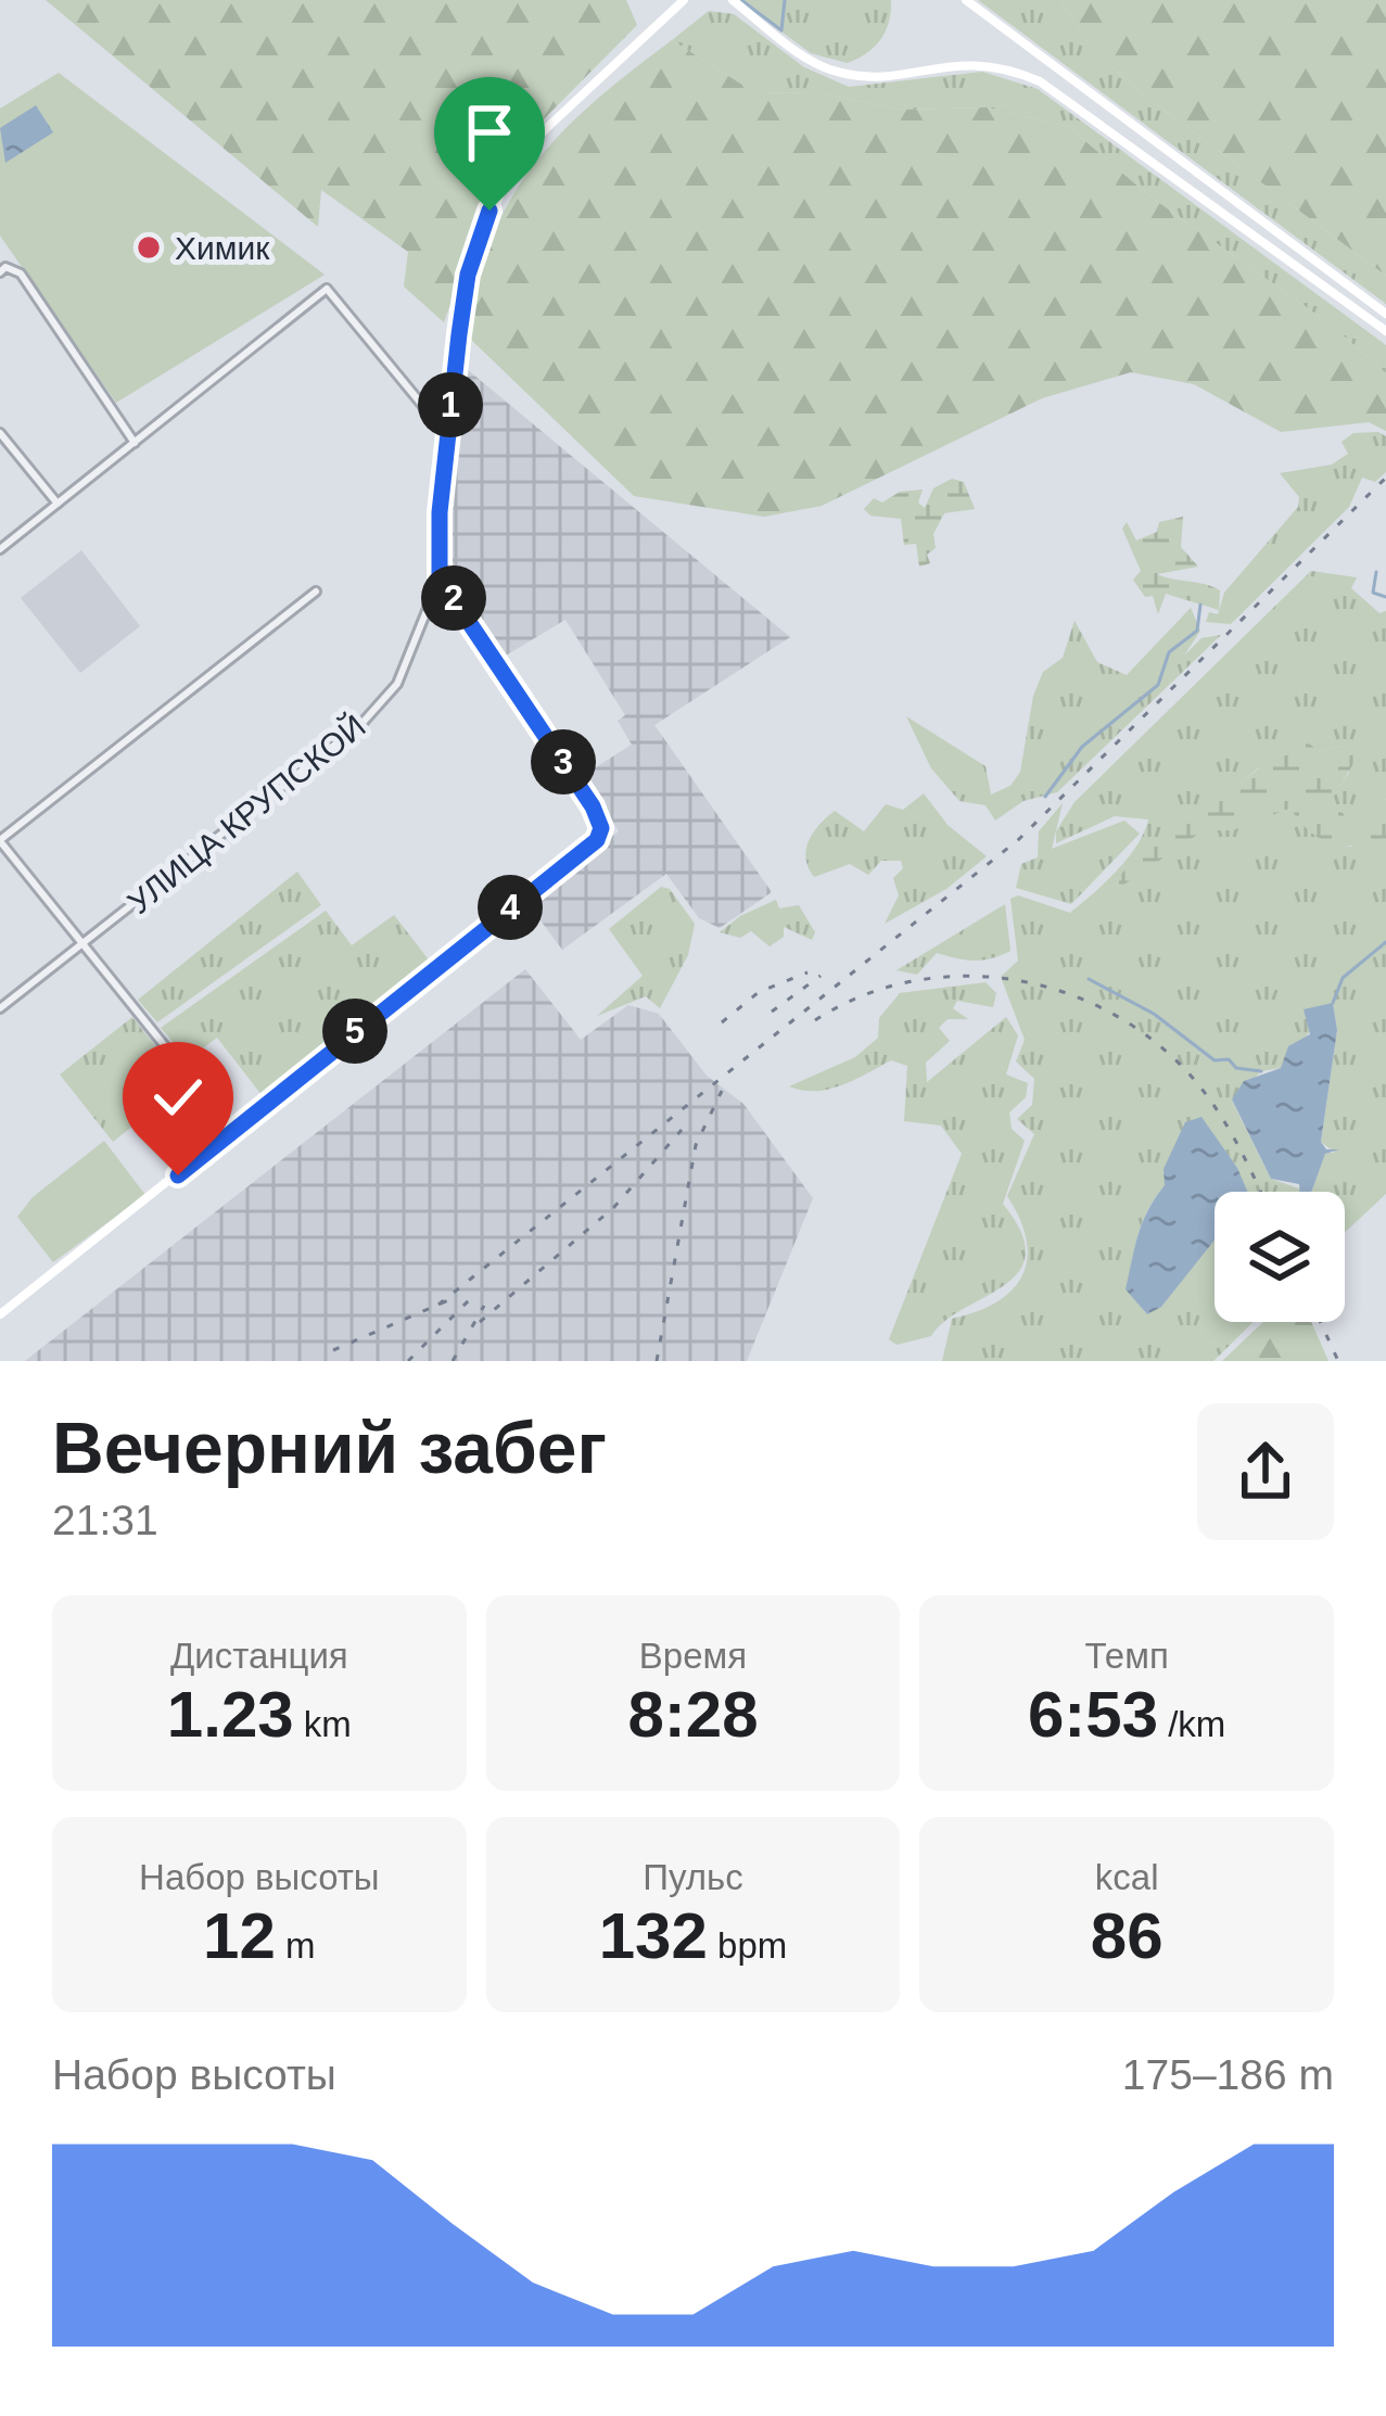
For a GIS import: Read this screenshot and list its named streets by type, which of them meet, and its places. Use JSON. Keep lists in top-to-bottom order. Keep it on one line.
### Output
{"streets":{"street":["УЛИЦА КРУПСКОЙ"]},"places":["Химик"],"page":{"pins":["1","2","3","4","5"],"heading":["Вечерний забег","21:31"],"stats":[["Дистанция","1.23 km"],["Время","8:28"],["Темп","6:53 /km"],["Набор высоты","12 m"],["Пульс","132 bpm"],["kcal","86"]],"chart":["Набор высоты","175–186 m"]}}
